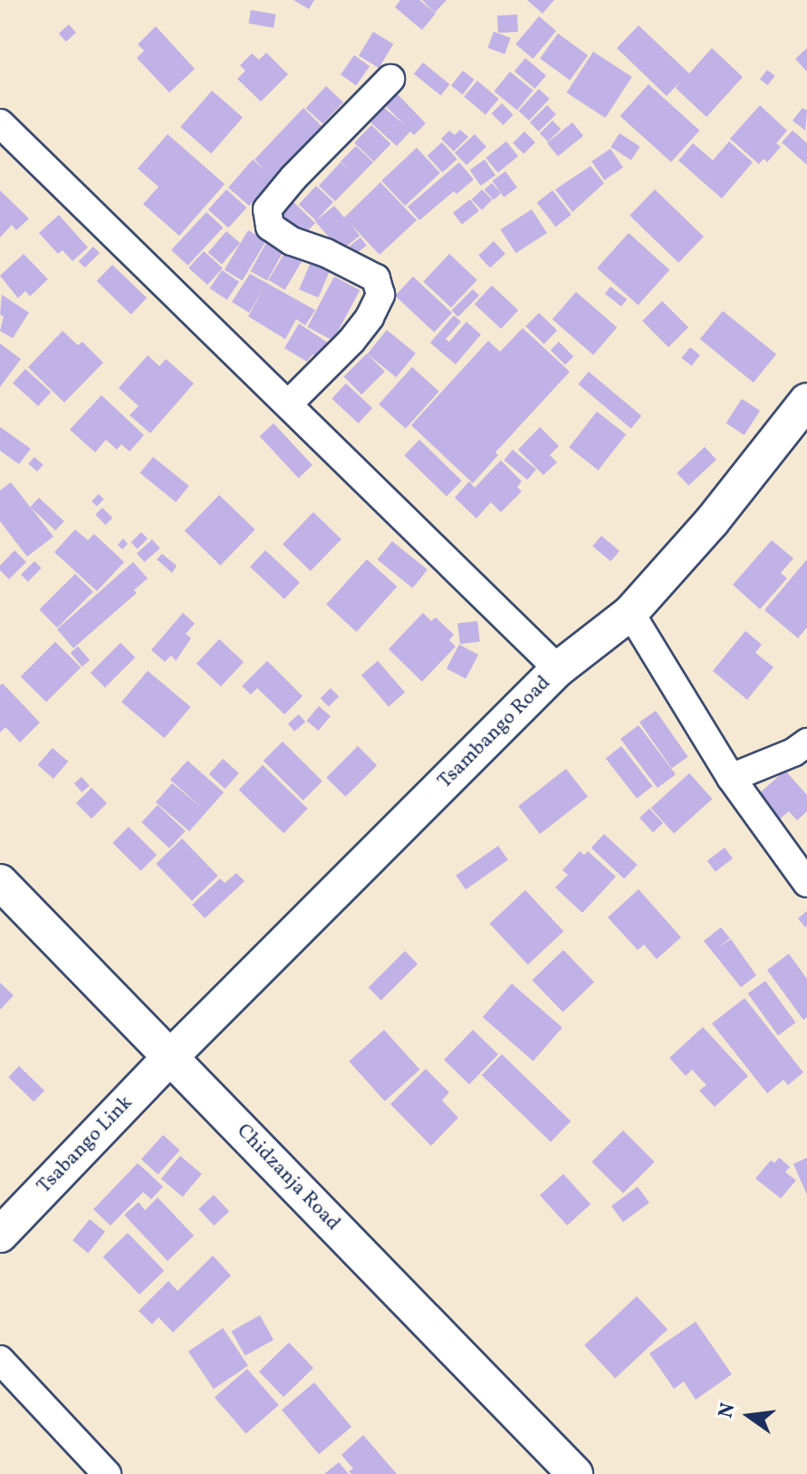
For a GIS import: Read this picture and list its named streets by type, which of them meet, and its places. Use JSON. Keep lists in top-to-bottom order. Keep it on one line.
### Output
{"streets":{"street":["Tsambango Road","Tsabango Link","Chidzanja Road"]},"crossings":[["Tsambango Road","Tsabango Link"],["Tsambango Road","Chidzanja Road"],["Tsabango Link","Chidzanja Road"]],"north":"left"}
